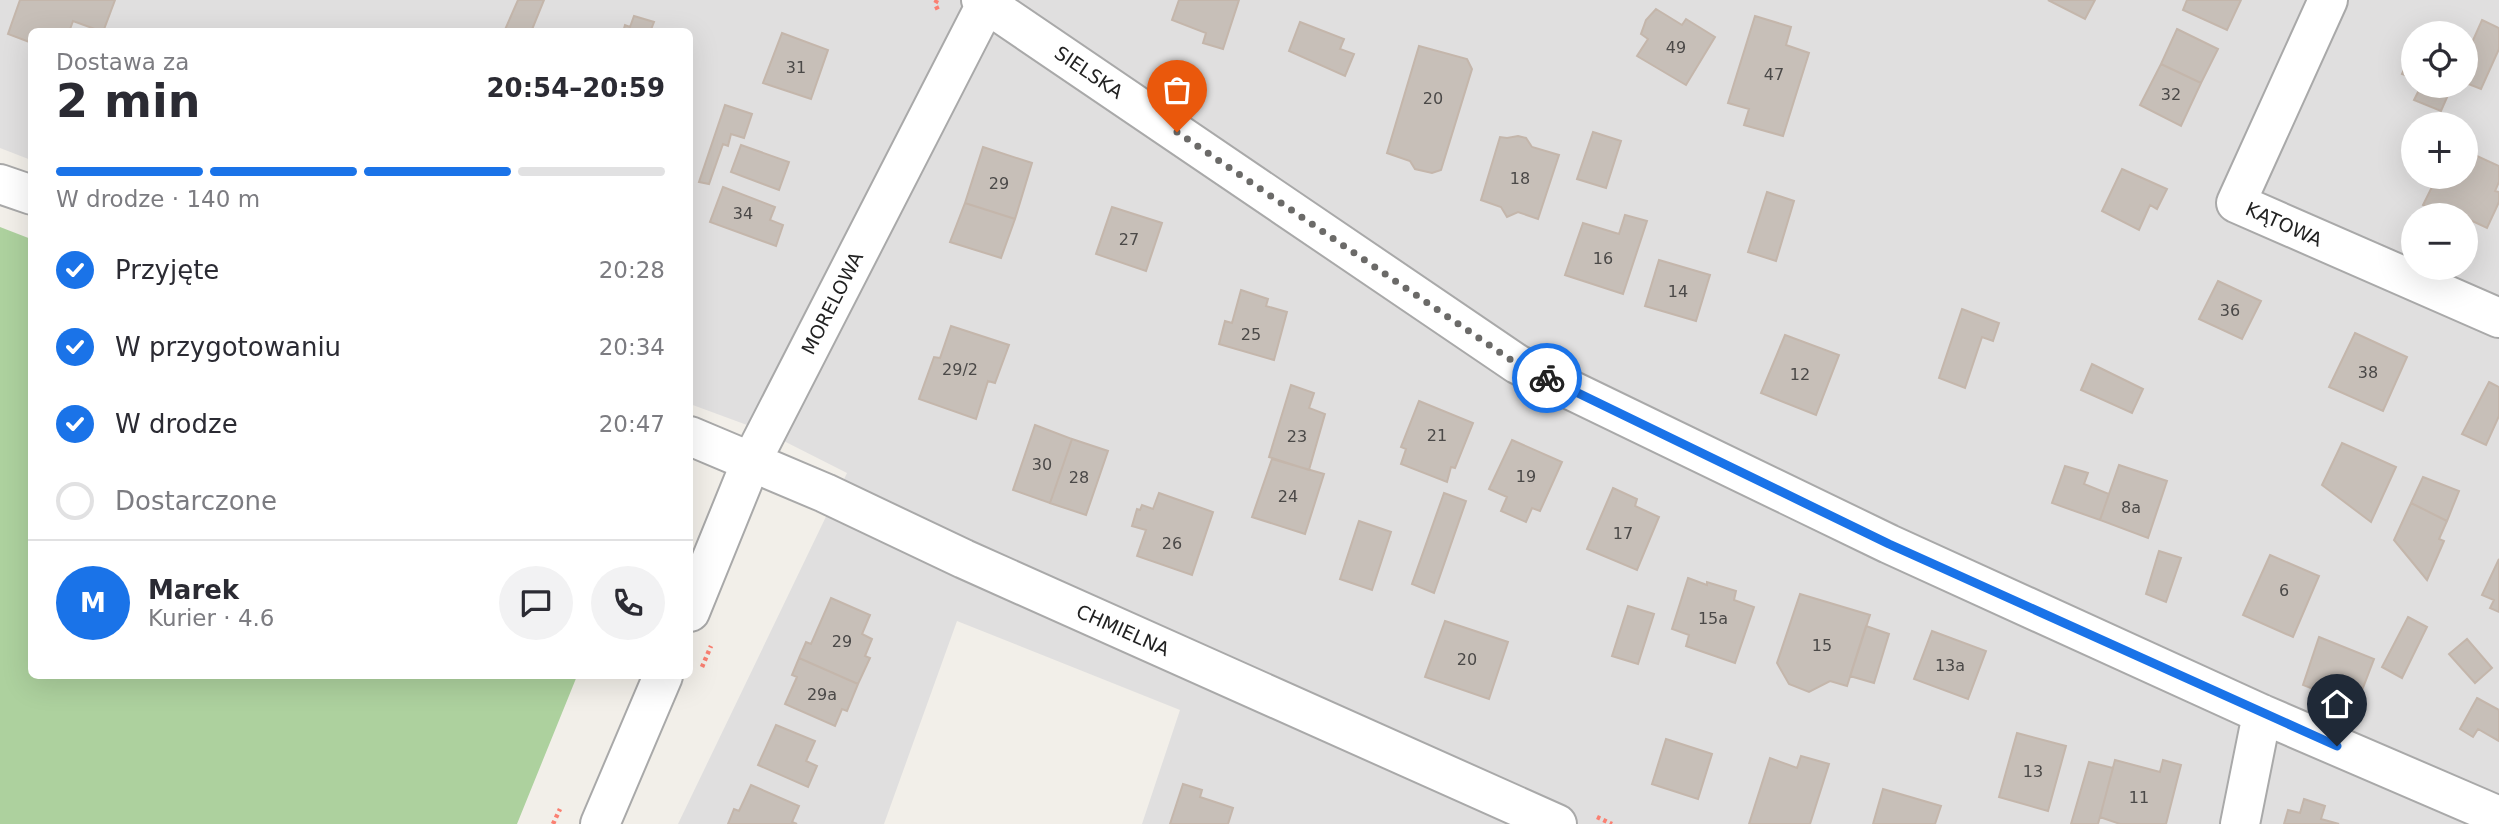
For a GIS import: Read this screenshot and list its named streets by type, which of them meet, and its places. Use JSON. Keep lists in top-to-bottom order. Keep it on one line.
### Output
{"streets":{"street":["SIELSKA","KĄTOWA","MORELOWA","CHMIELNA"]},"crossings":[["SIELSKA","MORELOWA"],["MORELOWA","CHMIELNA"]],"house_numbers":["49","31","47","32","20","18","29","34","27","16","14","36","25","29/2","38","12","21","23","30","19","28","24","8a","17","26","6","15a","29","15","20","13a","29a","13","11"],"page":{"map_buttons":["+","−"],"heading":["2 min","Dostawa za","20:54–20:59"],"panel":["Marek","Kurier · 4.6"],"bar":"W drodze · 140 m","list":[["Przyjęte","20:28"],["W przygotowaniu","20:34"],["W drodze","20:47"],"Dostarczone"],"round":"M"}}
